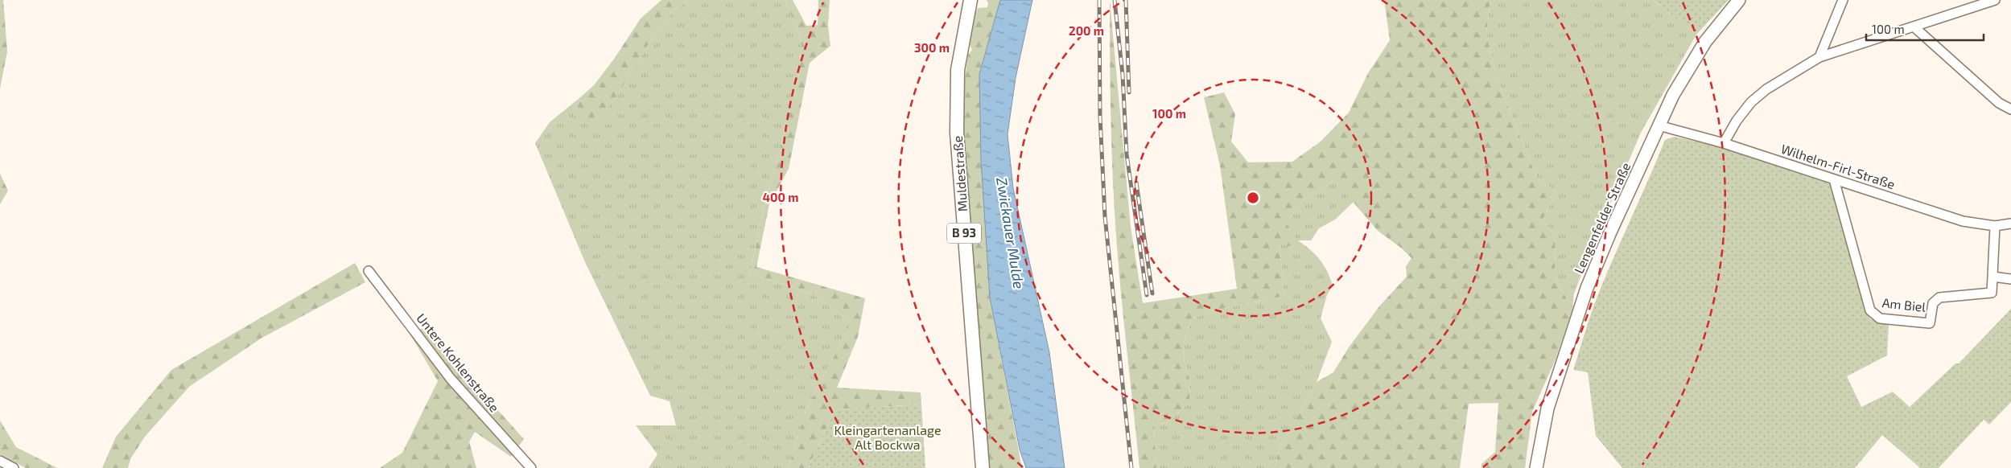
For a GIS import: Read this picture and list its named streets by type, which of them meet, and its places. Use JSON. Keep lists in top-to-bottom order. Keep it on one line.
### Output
{"streets":{"main road":["Muldestraße","Lengenfelder Straße","B 93"],"street":["Wilhelm-Firl-Straße","Am Biel","Untere Kohlenstraße"]},"crossings":[["Wilhelm-Firl-Straße","Lengenfelder Straße"],["Wilhelm-Firl-Straße","Am Biel"]],"water":["Zwickauer Mulde"],"parks":["Kleingartenanlage Alt Bockwa"],"scale_bar":"100 m","rings":["200 m","300 m","100 m","400 m"]}
